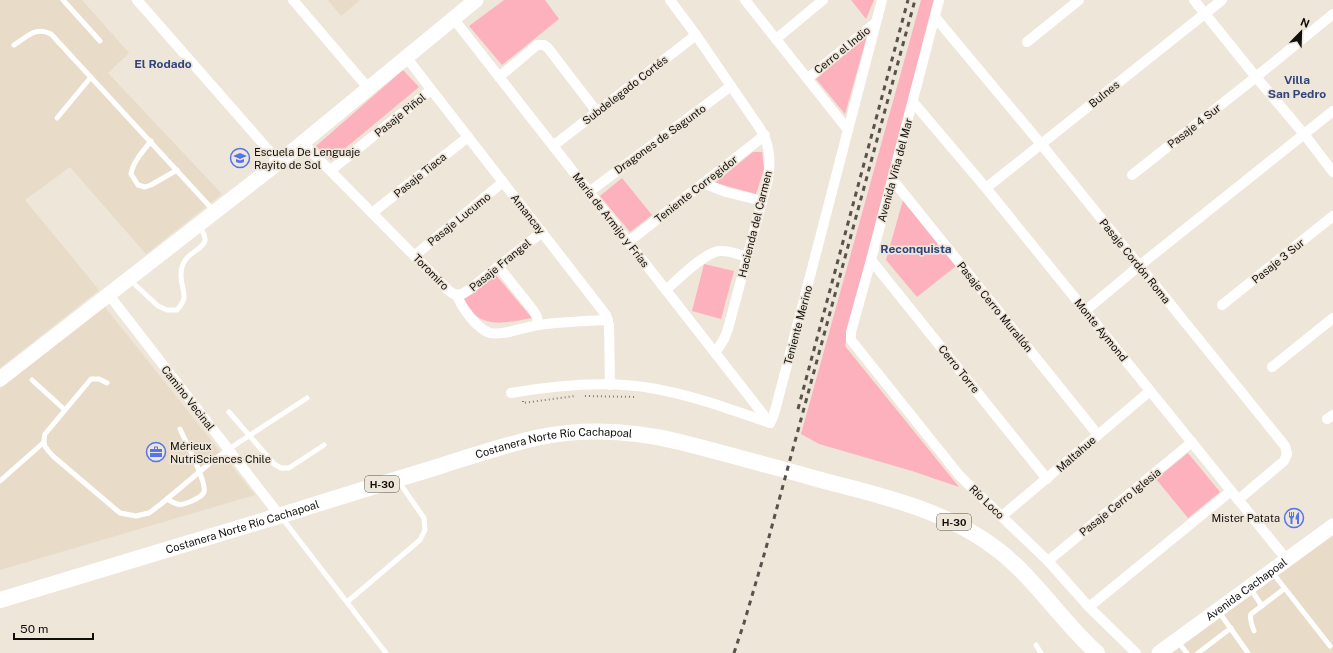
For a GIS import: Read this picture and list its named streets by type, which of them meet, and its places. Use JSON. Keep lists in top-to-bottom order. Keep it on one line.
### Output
{"streets":{"main road":["Costanera Norte Río Cachapoal","H-30","Avenida Cachapoal"],"street":["Cerro el Indio","Subdelegado Cortés","Bulnes","Pasaje Piñol","Pasaje 4 Sur","Dragones de Sagunto","Avenida Viña del Mar","Pasaje Tiaca","Teniente Corregidor","Amancay","Pasaje Lucumo","María de Armijo y Frías","Hacienda del Carmen","Pasaje Cordón Roma","Pasaje 3 Sur","Pasaje Frangel","Toromiro","Pasaje Cerro Murallón","Teniente Merino","Monte Aymond","Cerro Torre","Camino Vecinal","Maltahue","Río Loco","Pasaje Cerro Iglesia"]},"crossings":[["Cerro el Indio","Teniente Merino"],["Subdelegado Cortés","María de Armijo y Frías"],["Subdelegado Cortés","Hacienda del Carmen"],["Bulnes","Pasaje Cordón Roma"],["Bulnes","Monte Aymond"],["Pasaje Piñol","Amancay"],["Pasaje Piñol","Toromiro"],["Dragones de Sagunto","María de Armijo y Frías"],["Dragones de Sagunto","Hacienda del Carmen"],["Avenida Viña del Mar","Pasaje Cordón Roma"],["Avenida Viña del Mar","Pasaje Cerro Murallón"],["Avenida Viña del Mar","Monte Aymond"],["Avenida Viña del Mar","Cerro Torre"],["Avenida Viña del Mar","Río Loco"],["Pasaje Tiaca","Amancay"],["Pasaje Tiaca","Toromiro"],["Teniente Corregidor","María de Armijo y Frías"],["Teniente Corregidor","Hacienda del Carmen"],["Amancay","Pasaje Lucumo"],["Amancay","Pasaje Frangel"],["Amancay","Toromiro"],["Pasaje Lucumo","Toromiro"],["María de Armijo y Frías","Hacienda del Carmen"],["María de Armijo y Frías","Teniente Merino"],["Pasaje Cordón Roma","Monte Aymond"],["Pasaje Frangel","Toromiro"],["Pasaje Cerro Murallón","Maltahue"],["Monte Aymond","Maltahue"],["Monte Aymond","Pasaje Cerro Iglesia"],["Monte Aymond","Avenida Cachapoal"],["Cerro Torre","Maltahue"],["Camino Vecinal","Costanera Norte Río Cachapoal"],["Maltahue","Río Loco"],["Río Loco","Pasaje Cerro Iglesia"]],"districts":["El Rodado","Villa San Pedro","Reconquista"],"places":{"school or university":["Escuela De Lenguaje Rayito de Sol"],"office":["Mérieux NutriSciences Chile"],"restaurant":["Mister Patata"]},"scale_bar":"50 m","north":"top right"}
